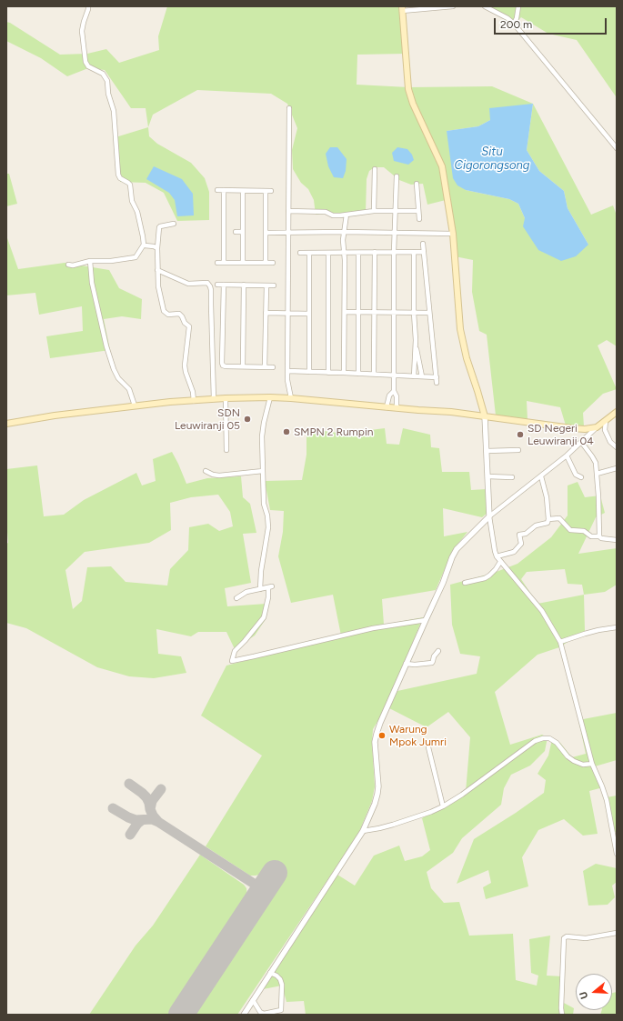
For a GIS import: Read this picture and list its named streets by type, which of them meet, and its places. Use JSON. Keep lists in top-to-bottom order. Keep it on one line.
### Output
{"water":["Situ Cigorongsong"],"places":["SDN Leuwiranji 05","SMPN 2 Rumpin","SD Negeri Leuwiranji 04","Warung Mpok Jumri"],"scale_bar":"200 m","north":"left"}
